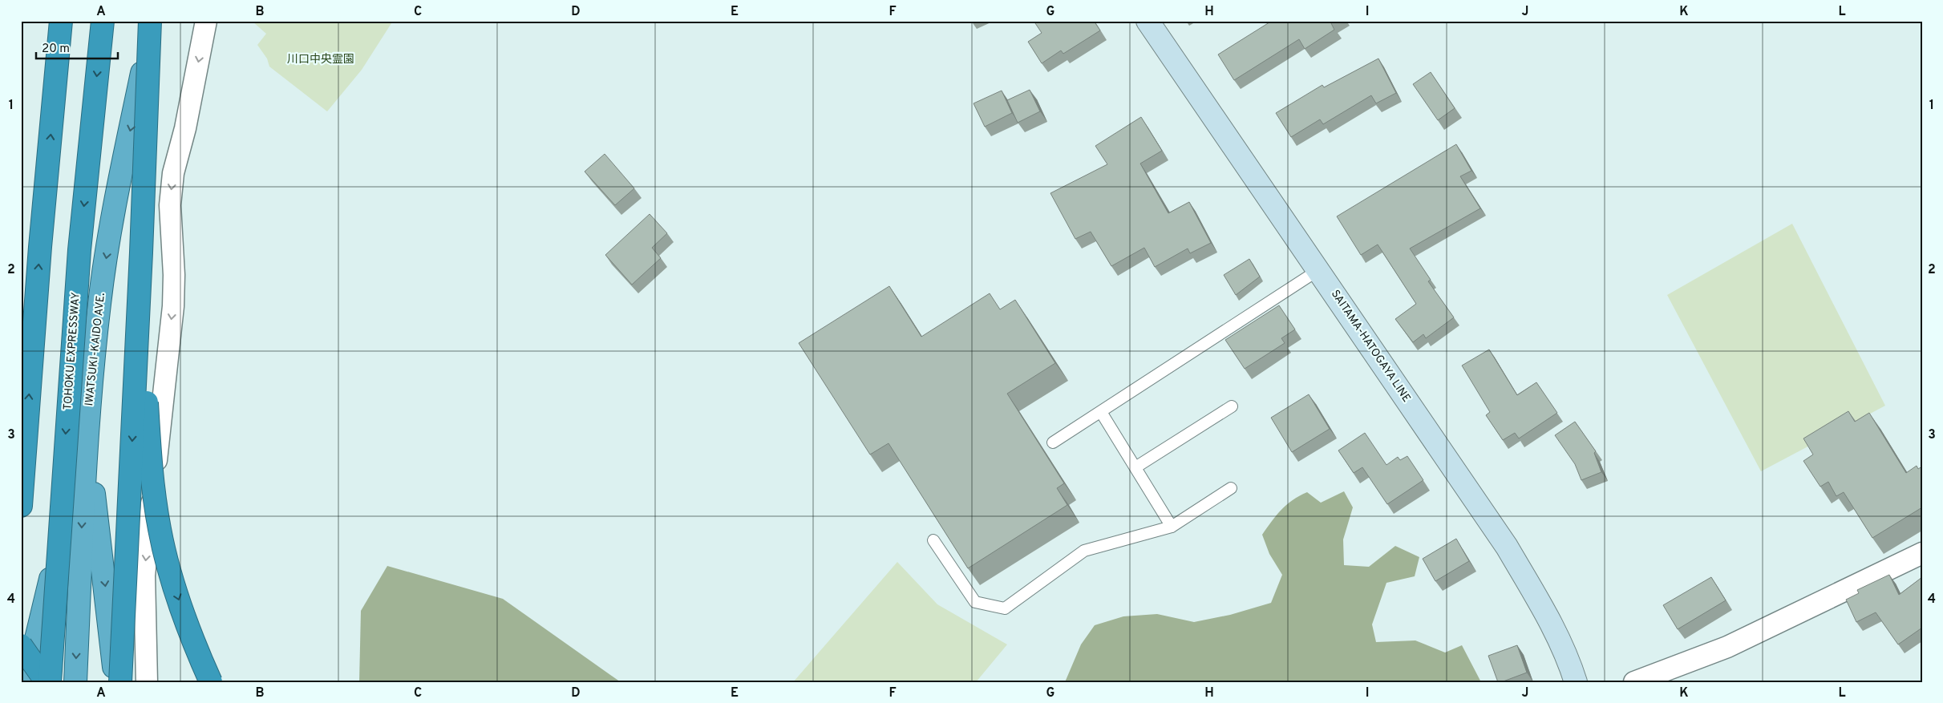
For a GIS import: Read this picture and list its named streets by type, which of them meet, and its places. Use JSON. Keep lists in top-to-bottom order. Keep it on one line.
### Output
{"streets":{"highway":["IWATSUKI-KAIDO AVE.","TOHOKU EXPRESSWAY"],"main road":["SAITAMA-HATOGAYA LINE"]},"parks":["川口中央霊園"],"scale_bar":"20 m","grid":{"columns":["A","B","C","D","E","F","G","H","I","J","K","L"],"rows":["1","2","3","4"]}}
